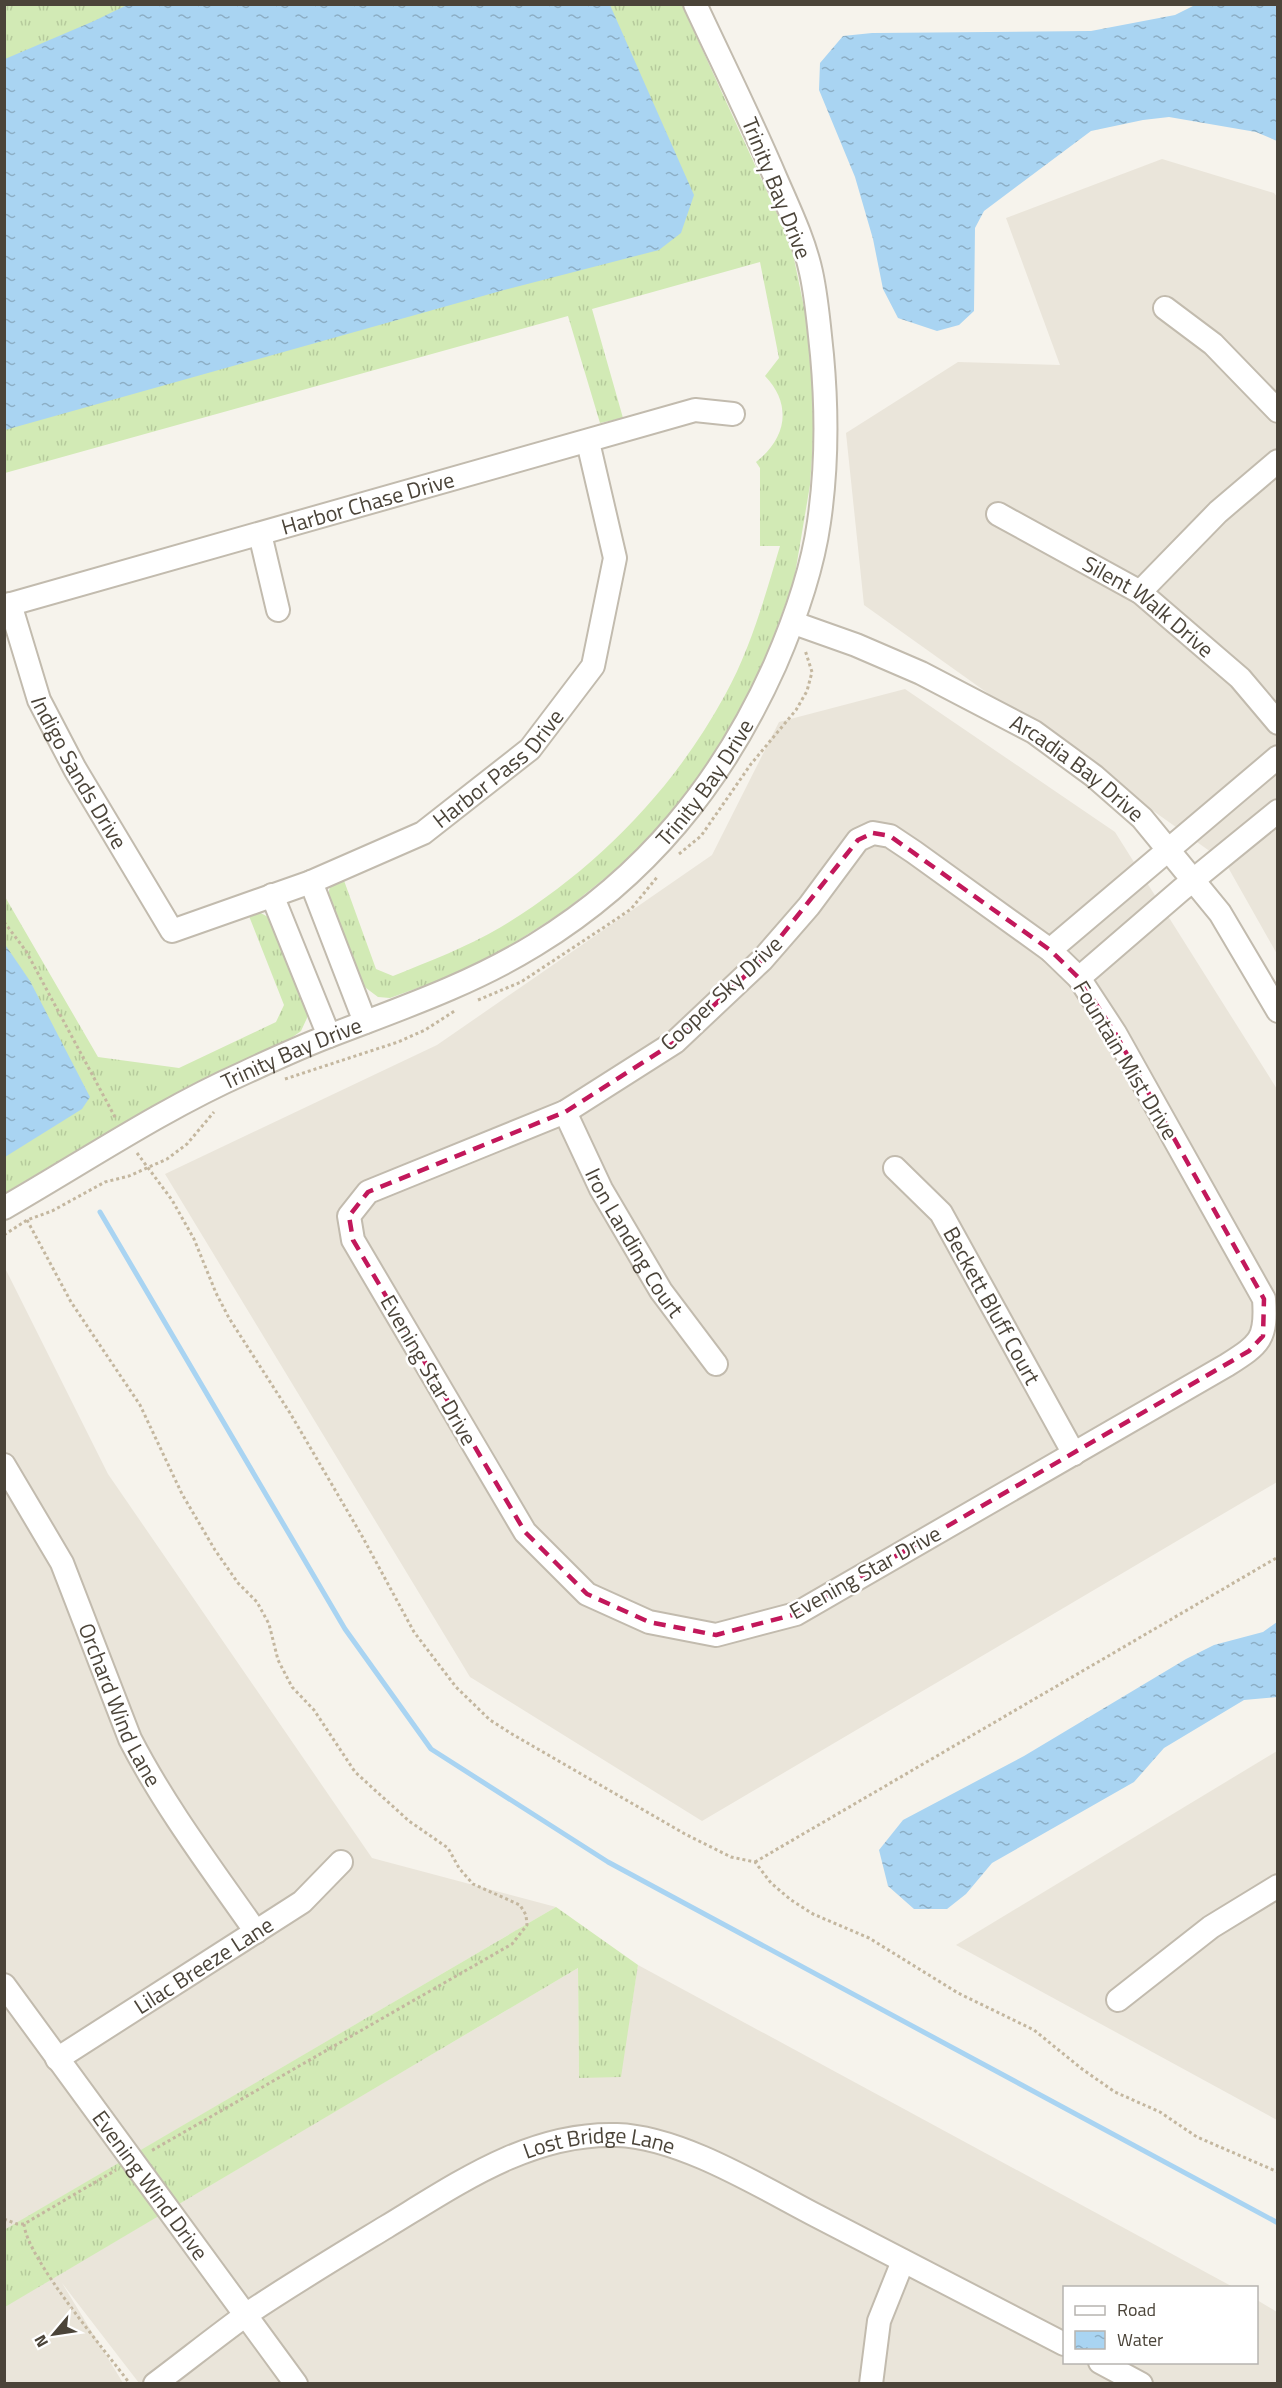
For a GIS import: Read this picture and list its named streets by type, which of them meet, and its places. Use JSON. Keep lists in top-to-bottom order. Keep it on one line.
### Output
{"streets":{"street":["Trinity Bay Drive","Harbor Chase Drive","Silent Walk Drive","Harbor Pass Drive","Arcadia Bay Drive","Indigo Sands Drive","Cooper Sky Drive","Fountain Mist Drive","Iron Landing Court","Beckett Bluff Court","Evening Star Drive","Orchard Wind Lane","Lilac Breeze Lane","Lost Bridge Lane","Evening Wind Drive"]},"crossings":[["Trinity Bay Drive","Arcadia Bay Drive"],["Harbor Chase Drive","Harbor Pass Drive"],["Harbor Chase Drive","Indigo Sands Drive"],["Harbor Pass Drive","Indigo Sands Drive"],["Cooper Sky Drive","Fountain Mist Drive"],["Cooper Sky Drive","Iron Landing Court"],["Cooper Sky Drive","Evening Star Drive"],["Fountain Mist Drive","Evening Star Drive"],["Beckett Bluff Court","Evening Star Drive"],["Orchard Wind Lane","Lilac Breeze Lane"],["Lilac Breeze Lane","Evening Wind Drive"],["Lost Bridge Lane","Evening Wind Drive"]],"legend":["Road","Water"],"north":"bottom left"}
